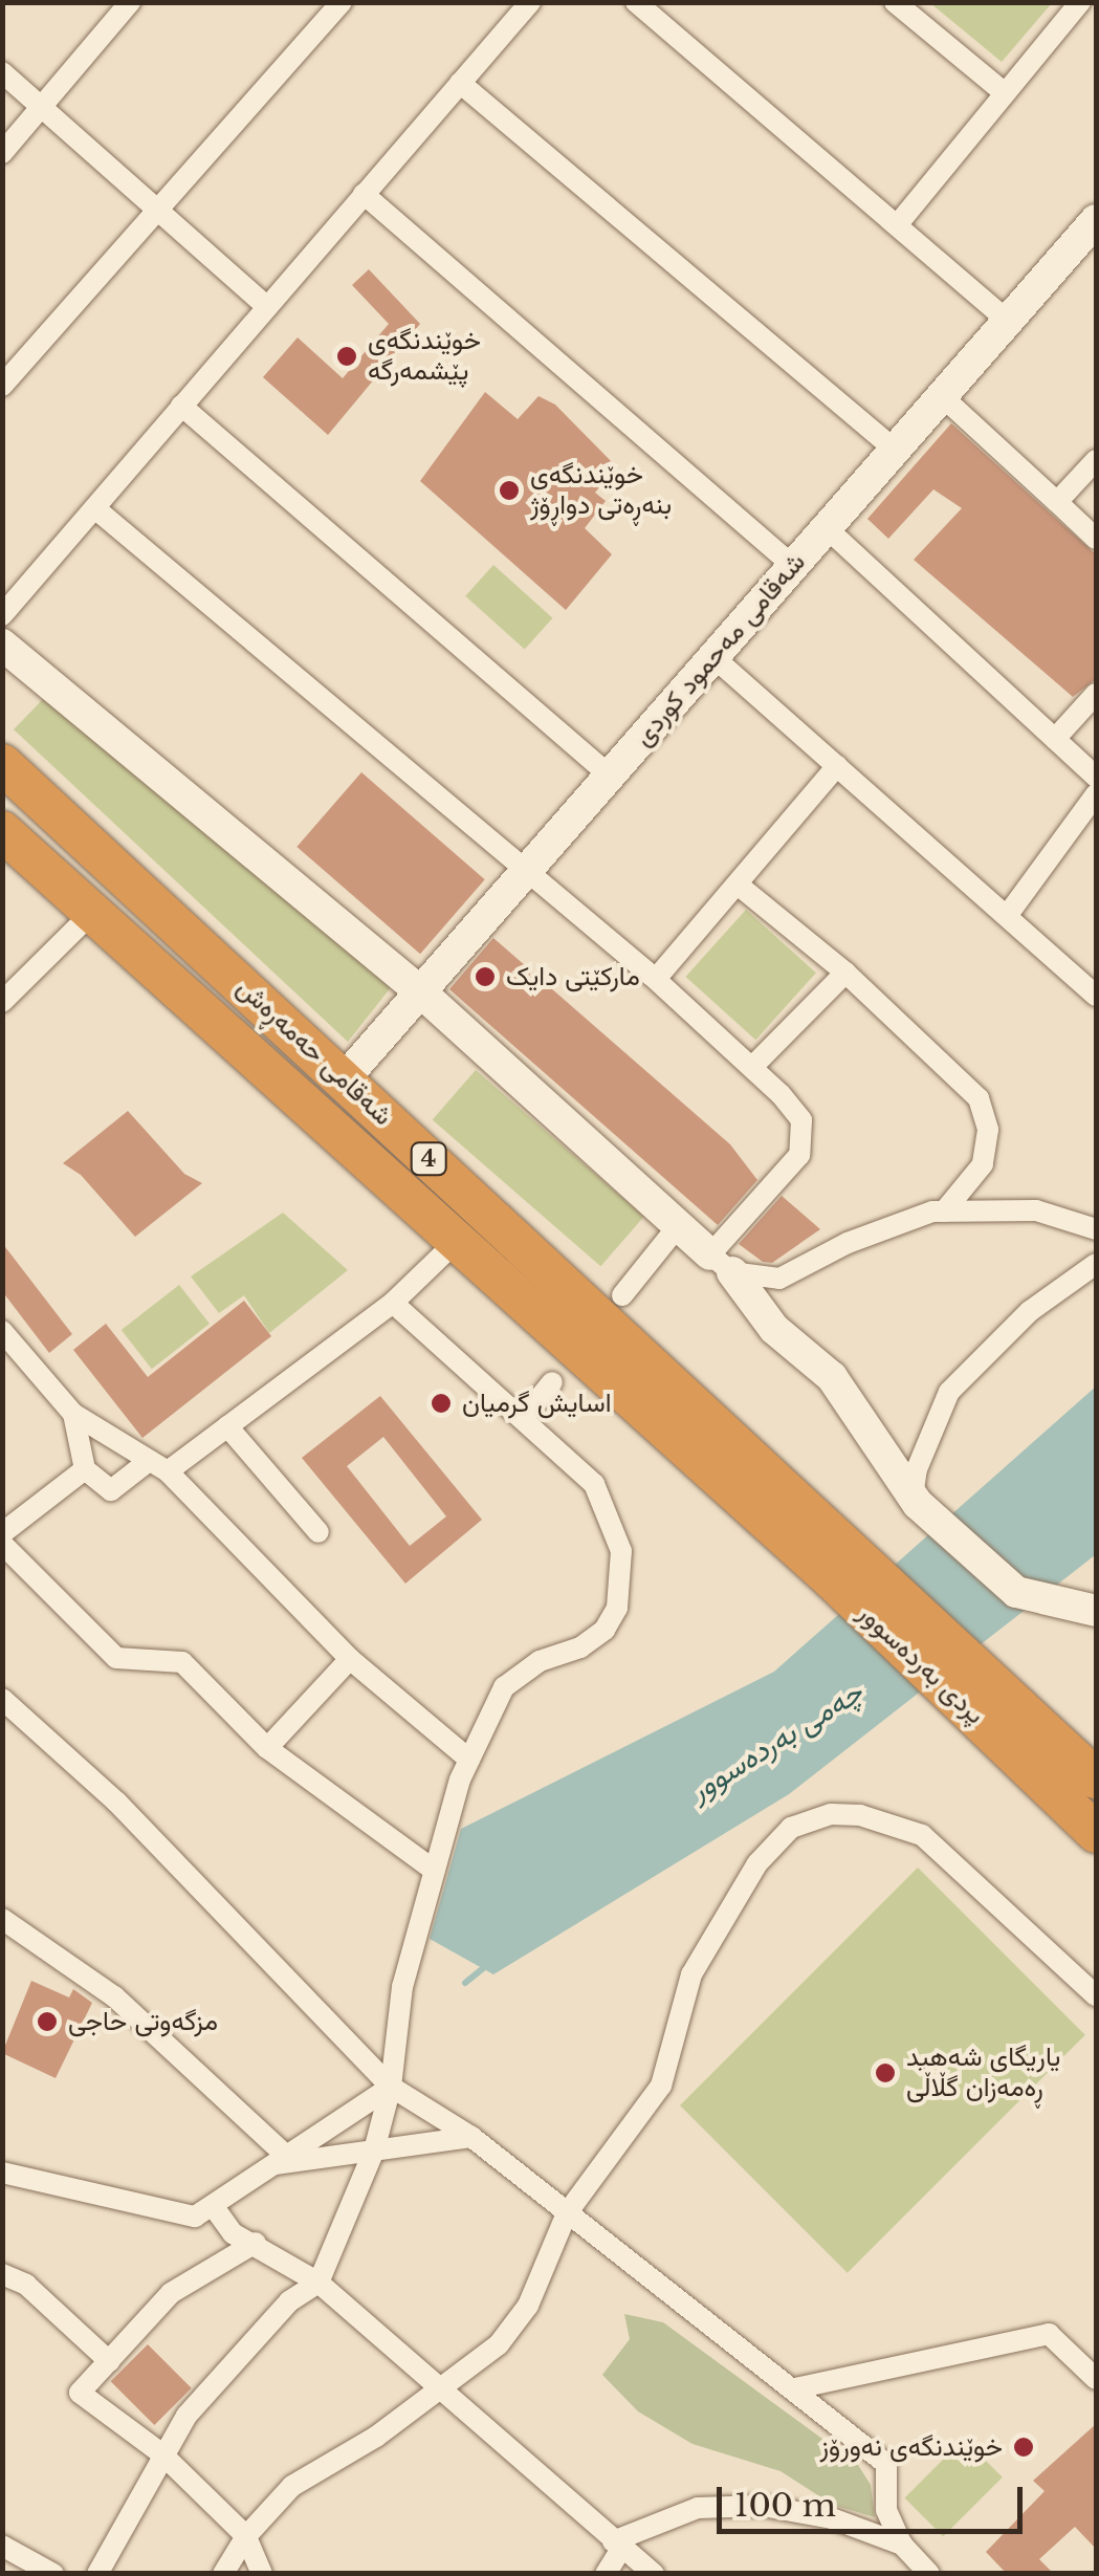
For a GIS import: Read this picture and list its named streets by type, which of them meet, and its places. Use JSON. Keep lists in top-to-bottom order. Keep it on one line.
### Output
{"streets":{"highway":["شەقامی حەمەڕەش","4","پردی بەردەسوور"],"street":["شەقامی مەحمود کوردی"]},"crossings":[["شەقامی مەحمود کوردی","شەقامی حەمەڕەش"],["شەقامی حەمەڕەش","پردی بەردەسوور"],["4","پردی بەردەسوور"]],"water":["چەمی بەردەسوور"],"places":["خوێندنگەی پێشمەرگە","خوێندنگەی بنەڕەتی دواڕۆژ","مارکێتی دایک","اسايش گرميان","مزگەوتی حاجی","یاریگای شەهید ڕەمەزان گڵاڵی","خوێندنگەی نەورۆز"],"scale_bar":"100 m"}
